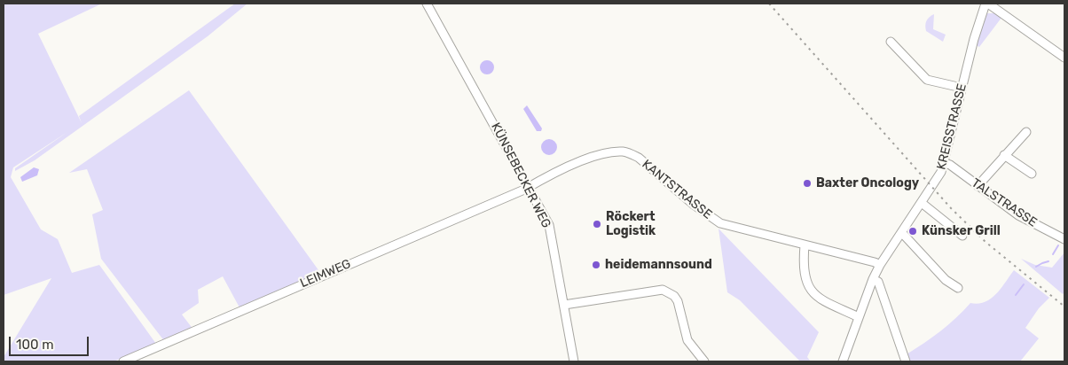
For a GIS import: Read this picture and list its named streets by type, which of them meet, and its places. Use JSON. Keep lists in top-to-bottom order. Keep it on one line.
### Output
{"streets":{"street":["KREISSTRASSE","KÜNSEBECKER WEG","KANTSTRASSE","TALSTRASSE","LEIMWEG"]},"crossings":[["KREISSTRASSE","KANTSTRASSE"],["KREISSTRASSE","TALSTRASSE"],["KÜNSEBECKER WEG","KANTSTRASSE"],["KÜNSEBECKER WEG","LEIMWEG"],["KANTSTRASSE","LEIMWEG"]],"places":["Baxter Oncology","Röckert Logistik","Künsker Grill","heidemannsound"],"scale_bar":"100 m"}
